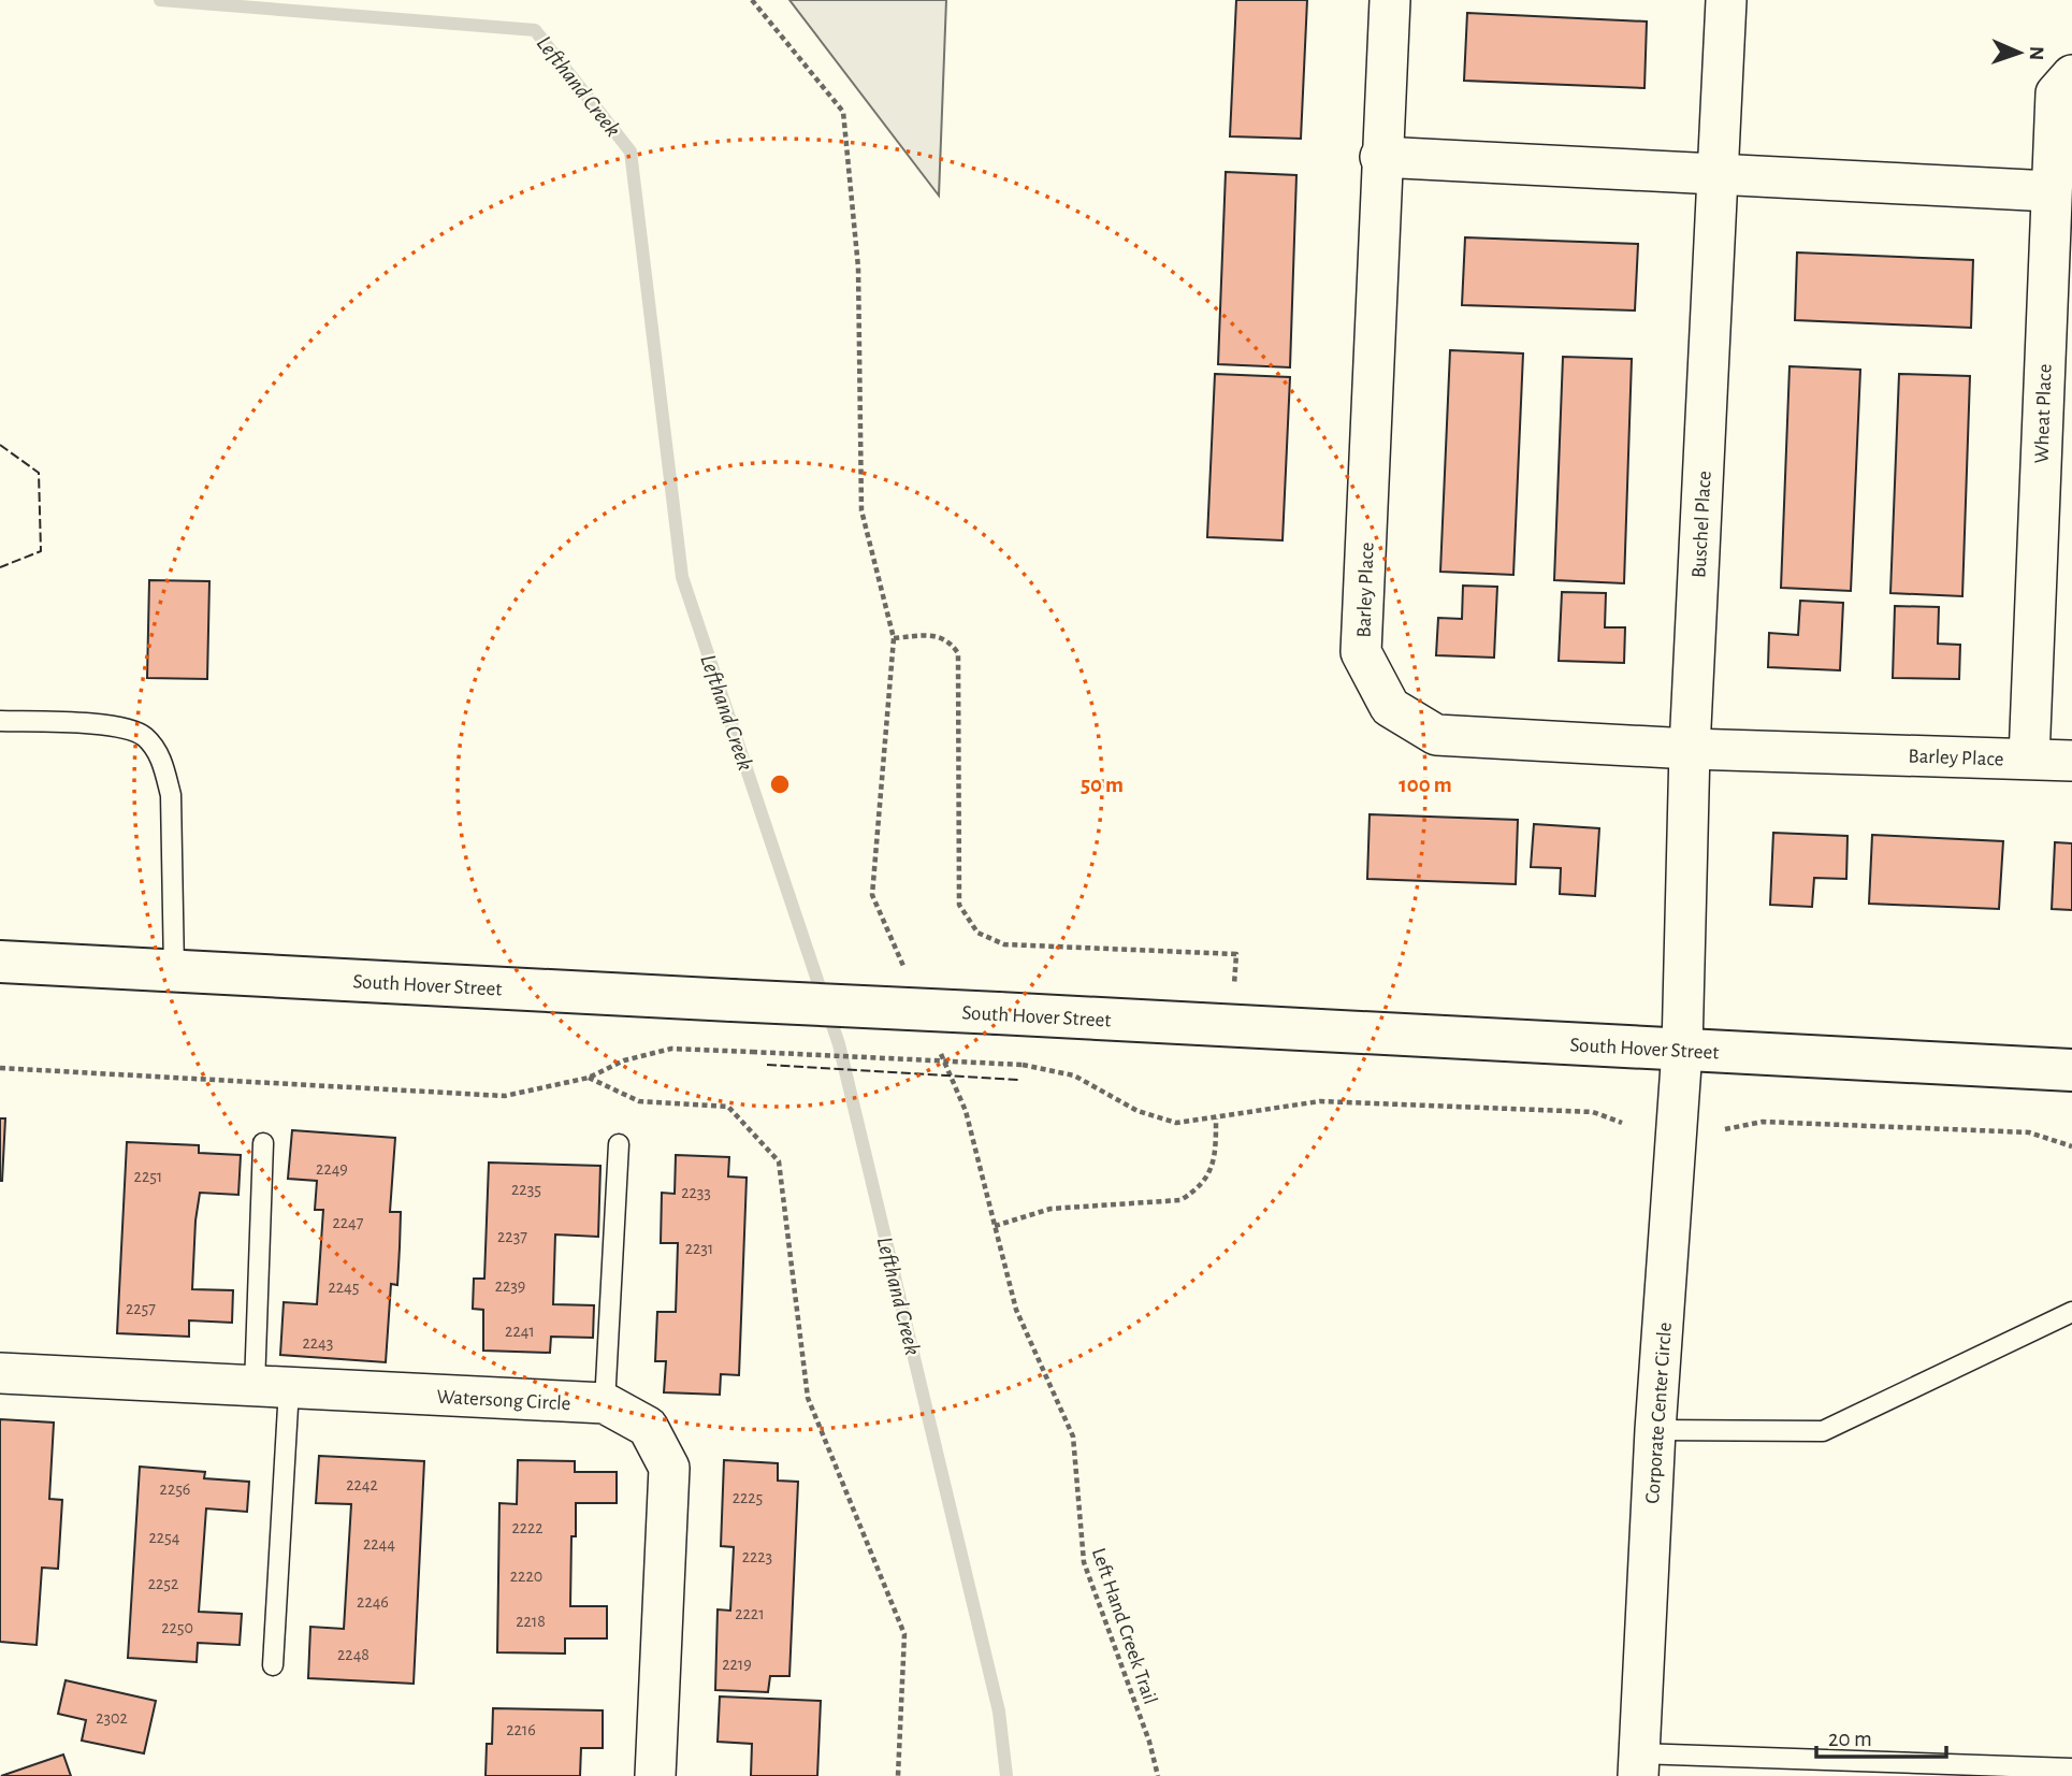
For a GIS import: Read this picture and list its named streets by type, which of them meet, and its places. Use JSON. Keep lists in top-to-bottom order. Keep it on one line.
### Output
{"streets":{"main road":["South Hover Street"],"street":["Wheat Place","Buschel Place","Barley Place","Watersong Circle","Corporate Center Circle"],"path":["Left Hand Creek Trail"]},"crossings":[["Wheat Place","Barley Place"],["Buschel Place","Barley Place"],["Buschel Place","South Hover Street"],["Buschel Place","Corporate Center Circle"],["South Hover Street","Corporate Center Circle"]],"water":["Lefthand Creek"],"house_numbers":["2249","2251","2235","2233","2247","2237","2231","2239","2245","2257","2241","2243","2242","2256","2225","2222","2254","2244","2223","2220","2252","2246","2221","2218","2250","2248","2219","2302","2216"],"scale_bar":"20 m","north":"right","rings":["50 m","100 m"]}
